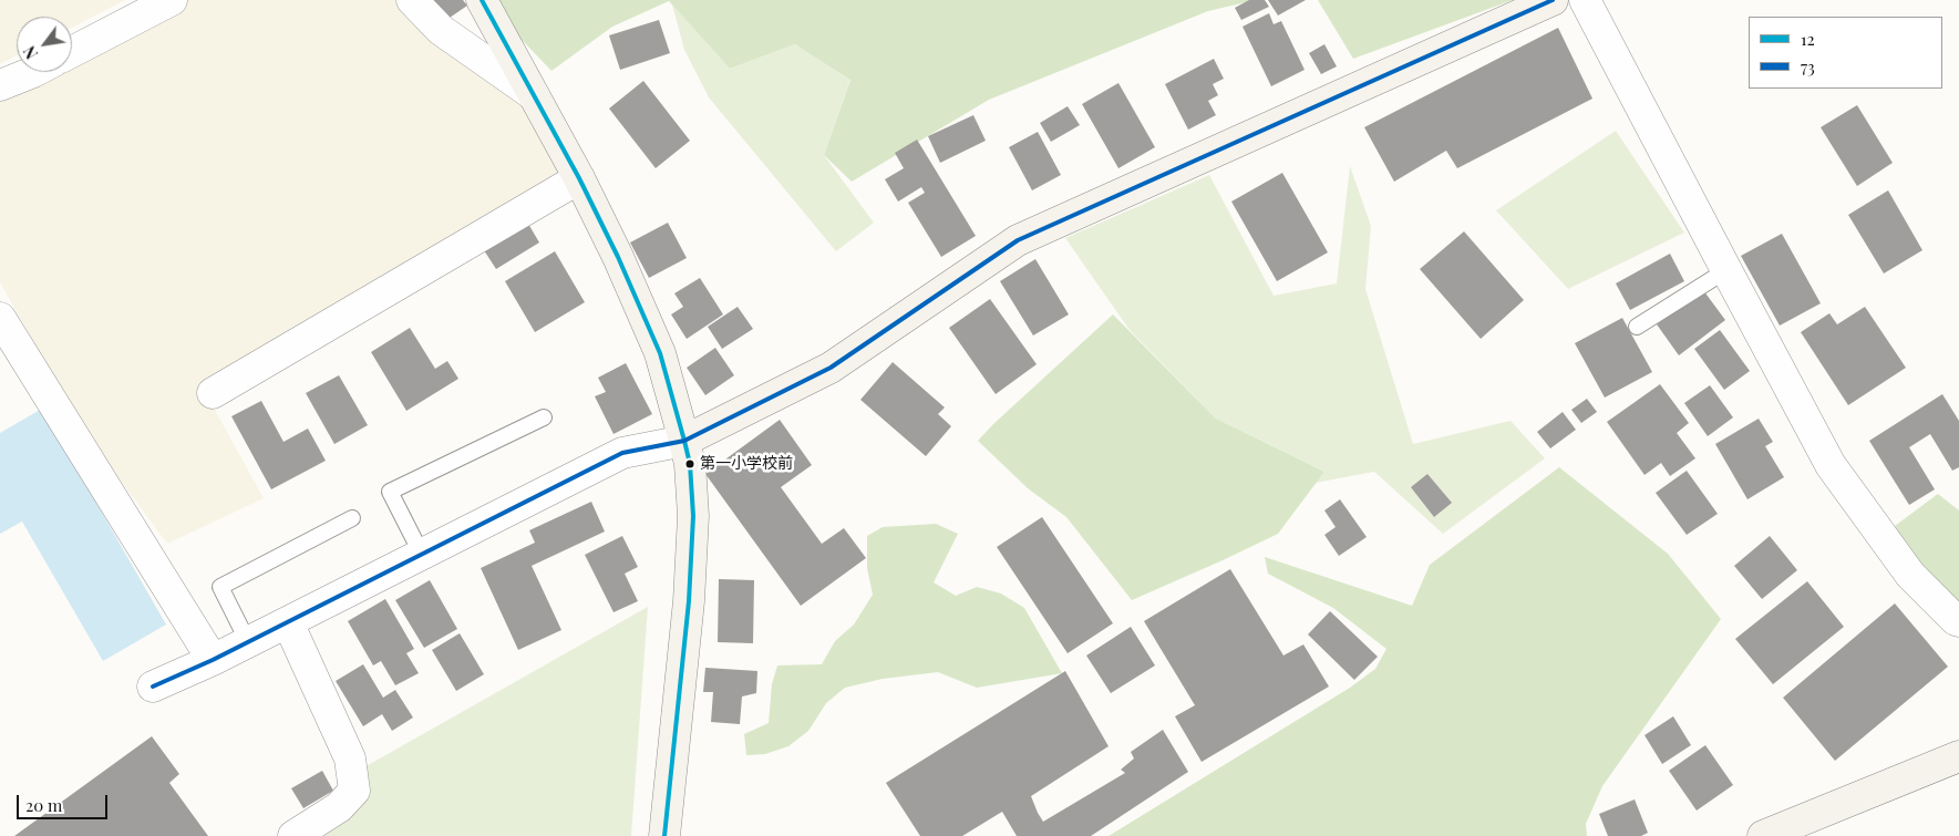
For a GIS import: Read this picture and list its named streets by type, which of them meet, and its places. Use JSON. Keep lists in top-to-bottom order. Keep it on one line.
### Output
{"places":["第一小学校前"],"lines":["transit line 12","transit line 73"],"legend":["12","73"],"scale_bar":"20 m","north":"bottom left"}
